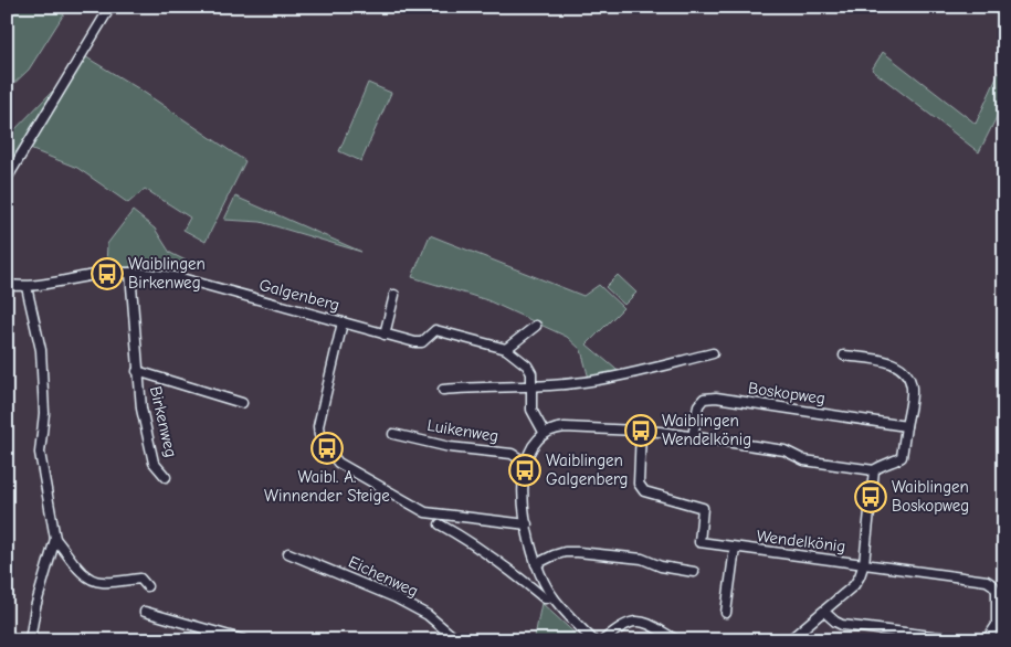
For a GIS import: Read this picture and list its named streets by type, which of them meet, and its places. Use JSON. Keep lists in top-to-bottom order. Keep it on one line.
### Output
{"streets":{"street":["Galgenberg","Boskopweg","Birkenweg","Luikenweg","Wendelkönig","Eichenweg"]},"crossings":[["Galgenberg","Birkenweg"]],"places":{"bus stop":["Waiblingen Birkenweg","Waiblingen Wendelkönig","Waibl. A. Winnender Steige","Waiblingen Galgenberg","Waiblingen Boskopweg"]}}
